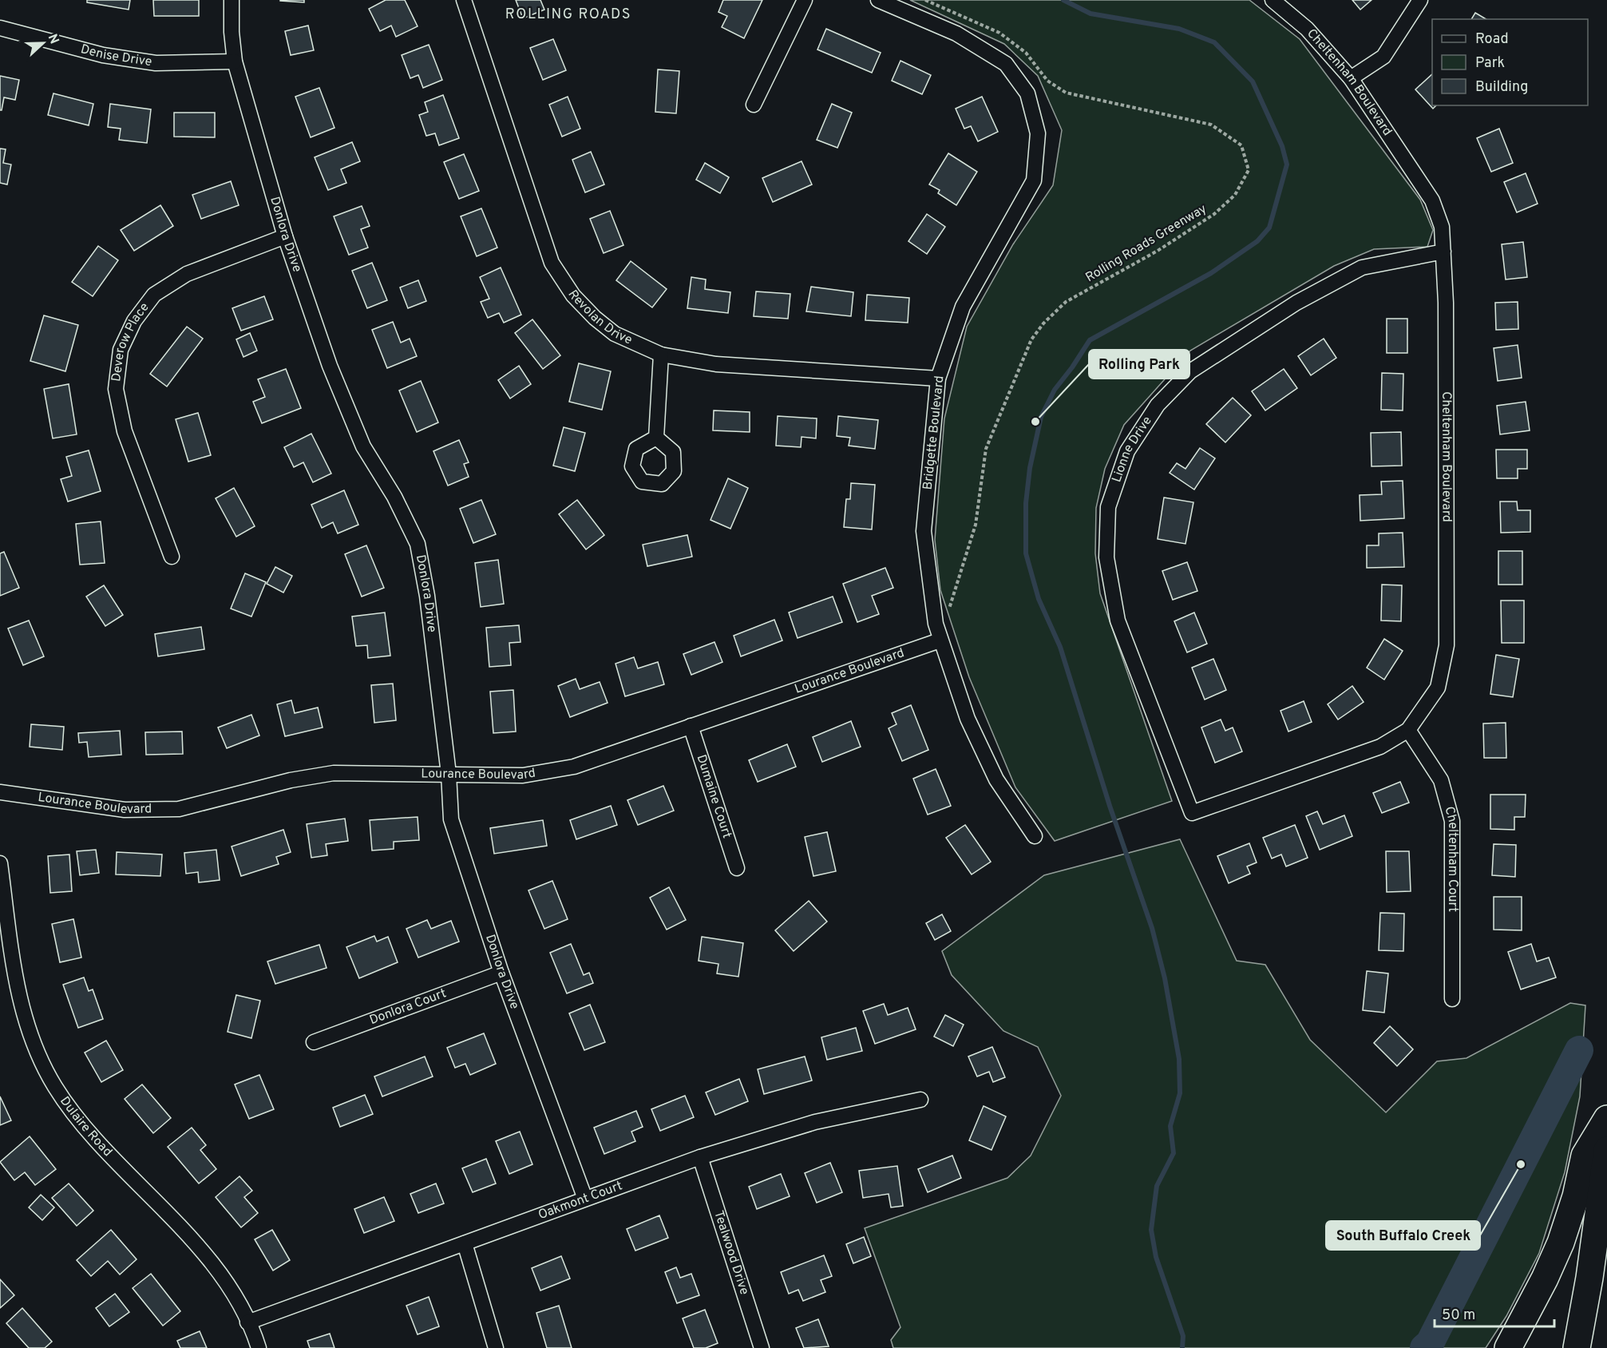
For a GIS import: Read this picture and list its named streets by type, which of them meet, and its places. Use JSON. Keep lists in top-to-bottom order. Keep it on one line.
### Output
{"streets":{"street":["Denise Drive","Cheltenham Boulevard","Donlora Drive","Revolan Drive","Deverow Place","Bridgette Boulevard","Lionne Drive","Lourance Boulevard","Dumaine Court","Cheltenham Court","Donlora Court","Dulaire Road","Oakmont Court","Tealwood Drive"],"path":["Rolling Roads Greenway"]},"crossings":[["Denise Drive","Donlora Drive"],["Cheltenham Boulevard","Lionne Drive"],["Cheltenham Boulevard","Cheltenham Court"],["Donlora Drive","Deverow Place"],["Donlora Drive","Lourance Boulevard"],["Donlora Drive","Donlora Court"],["Donlora Drive","Oakmont Court"],["Rolling Roads Greenway","Bridgette Boulevard"],["Revolan Drive","Bridgette Boulevard"],["Bridgette Boulevard","Lourance Boulevard"],["Lourance Boulevard","Dumaine Court"],["Dulaire Road","Oakmont Court"],["Oakmont Court","Tealwood Drive"]],"districts":["ROLLING ROADS"],"places":["Rolling Park","South Buffalo Creek"],"legend":["Road","Park","Building"],"scale_bar":"50 m","north":"right"}
